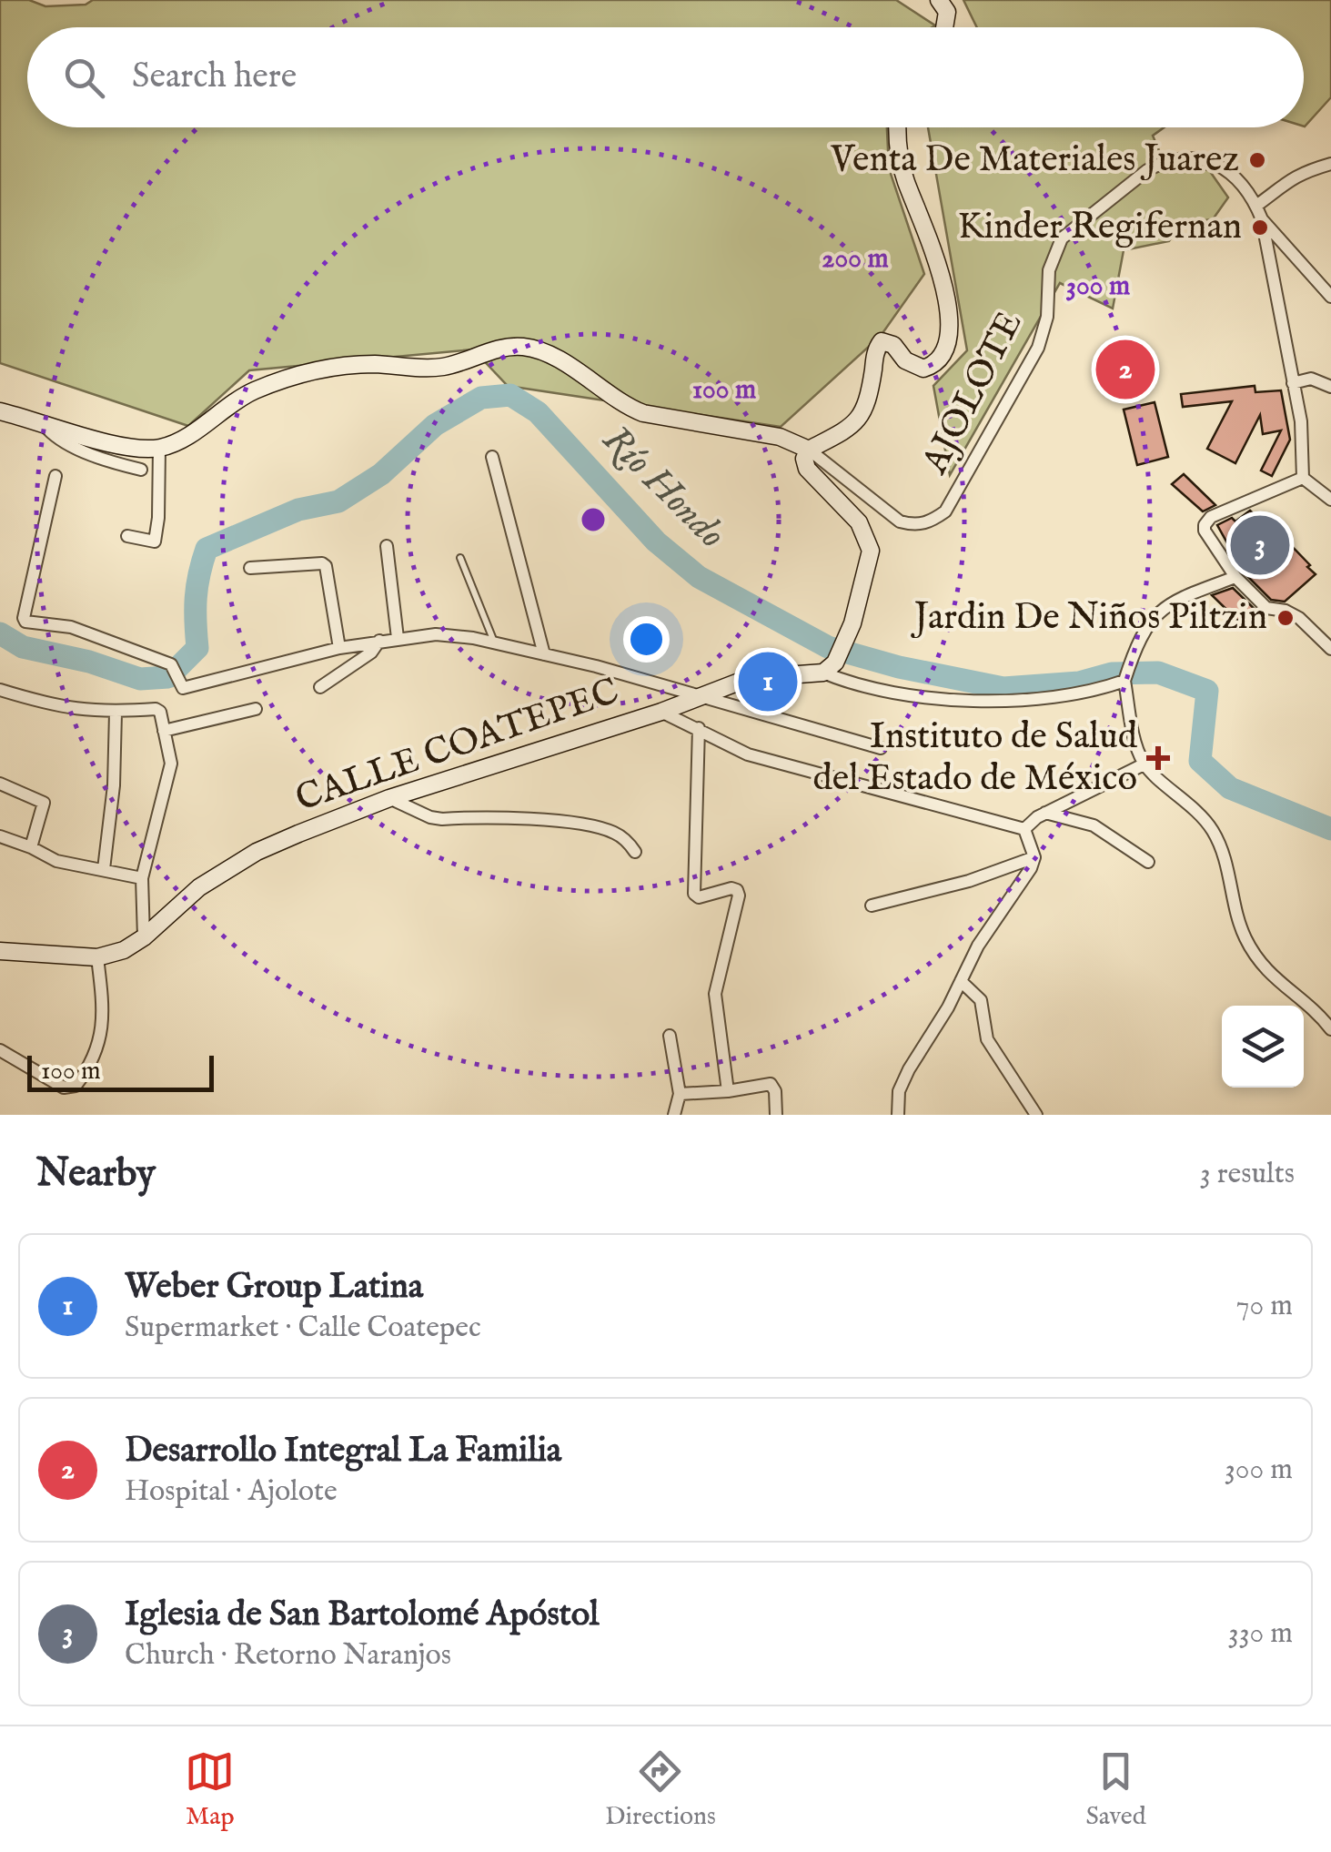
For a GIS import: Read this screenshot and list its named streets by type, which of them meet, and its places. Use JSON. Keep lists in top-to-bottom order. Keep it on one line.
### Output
{"streets":{"main road":["CALLE COATEPEC"],"street":["AJOLOTE"]},"water":["Río Hondo"],"places":{"other":["Venta De Materiales Juarez","Kinder Regifernan","Jardin De Niños Piltzin"],"health":["Instituto de Salud del Estado de México"]},"scale_bar":"100 m","page":{"search":"Search here","pins":["2","3","1"],"scale":"100 m","heading":["Nearby","3 results"],"list":[{"mark":"1","name":"Weber Group Latina","note":"Supermarket · Calle Coatepec","value":"70 m"},{"mark":"2","name":"Desarrollo Integral La Familia","note":"Hospital · Ajolote","value":"300 m"},{"mark":"3","name":"Iglesia de San Bartolomé Apóstol","note":"Church · Retorno Naranjos","value":"330 m"}],"nav":["Map","Directions","Saved"]},"rings":["200 m","300 m","100 m"]}
